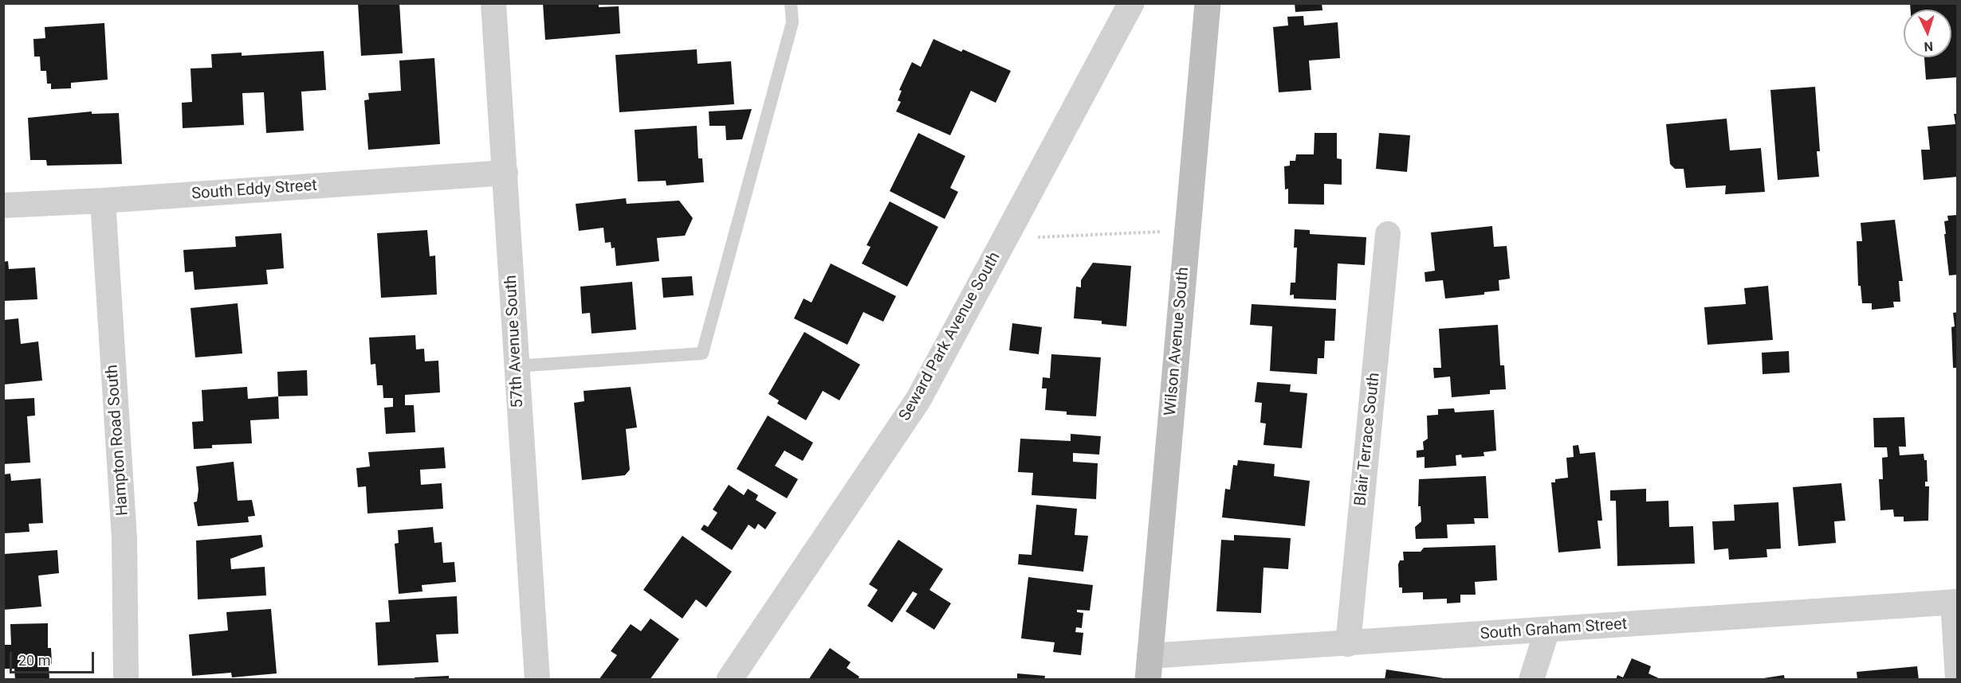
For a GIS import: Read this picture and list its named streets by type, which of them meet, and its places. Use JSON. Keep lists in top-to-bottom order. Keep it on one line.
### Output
{"streets":{"main road":["Wilson Avenue South"],"street":["South Eddy Street","Seward Park Avenue South","57th Avenue South","Blair Terrace South","Hampton Road South","South Graham Street"]},"crossings":[["South Eddy Street","57th Avenue South"],["South Eddy Street","Hampton Road South"],["Wilson Avenue South","South Graham Street"],["Blair Terrace South","South Graham Street"]],"scale_bar":"20 m","north":"bottom"}
